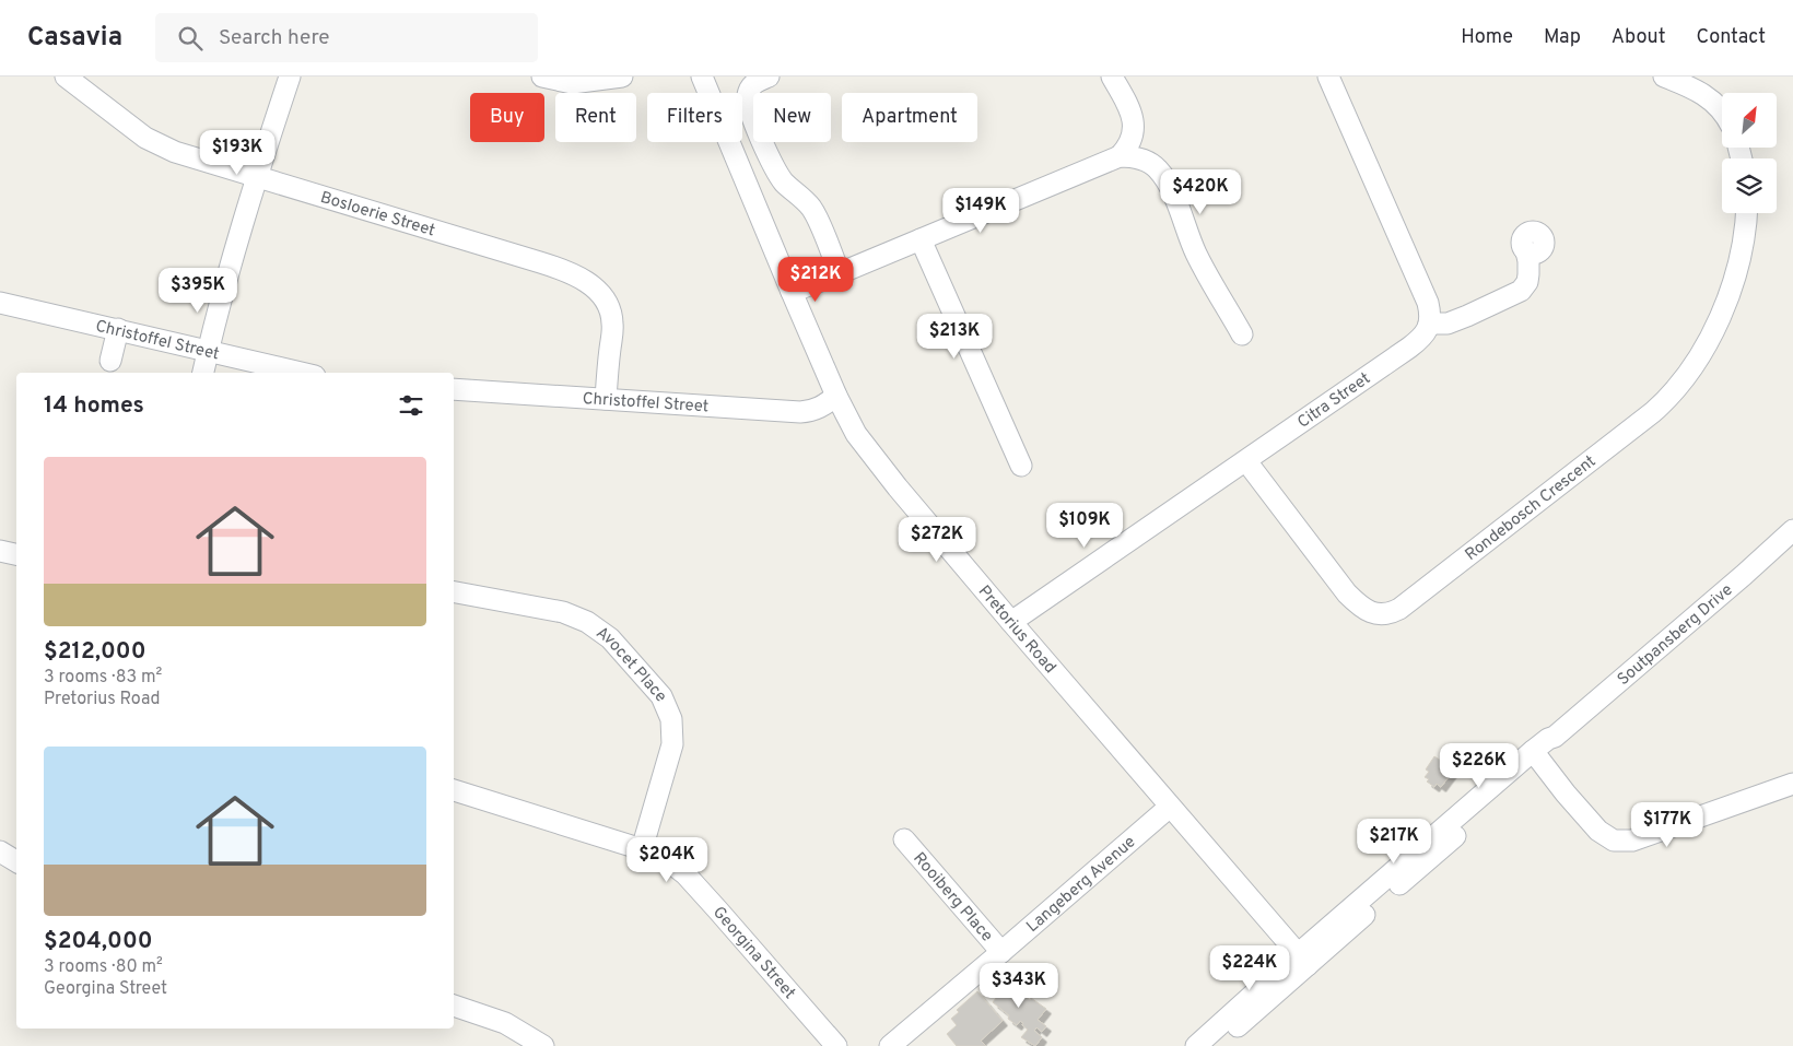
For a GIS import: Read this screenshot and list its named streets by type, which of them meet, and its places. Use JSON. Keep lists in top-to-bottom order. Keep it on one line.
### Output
{"streets":{"street":["Bosloerie Street","Christoffel Street","Citra Street","Rondebosch Crescent","Pretorius Road","Soutpansberg Drive","Avocet Place","Langeberg Avenue","Rooiberg Place","Georgina Street"]},"crossings":[["Bosloerie Street","Christoffel Street"],["Christoffel Street","Pretorius Road"],["Citra Street","Rondebosch Crescent"],["Citra Street","Pretorius Road"],["Pretorius Road","Soutpansberg Drive"],["Pretorius Road","Langeberg Avenue"],["Avocet Place","Georgina Street"],["Langeberg Avenue","Rooiberg Place"]],"north":"top right","page":{"header":"Casavia","search":"Search here","nav":["Home","Map","About","Contact"],"chip":["Buy","Rent","Filters","New","Apartment"],"price":["$193K","$420K","$149K","$212K","$395K","$213K","$109K","$272K","$226K","$177K","$217K","$204K","$224K","$343K"],"heading":"14 homes","list":[{"name":"$212,000","note":"3 rooms · 83 m² · Pretorius Road"},{"name":"$204,000","note":"3 rooms · 80 m² · Georgina Street"}]}}
